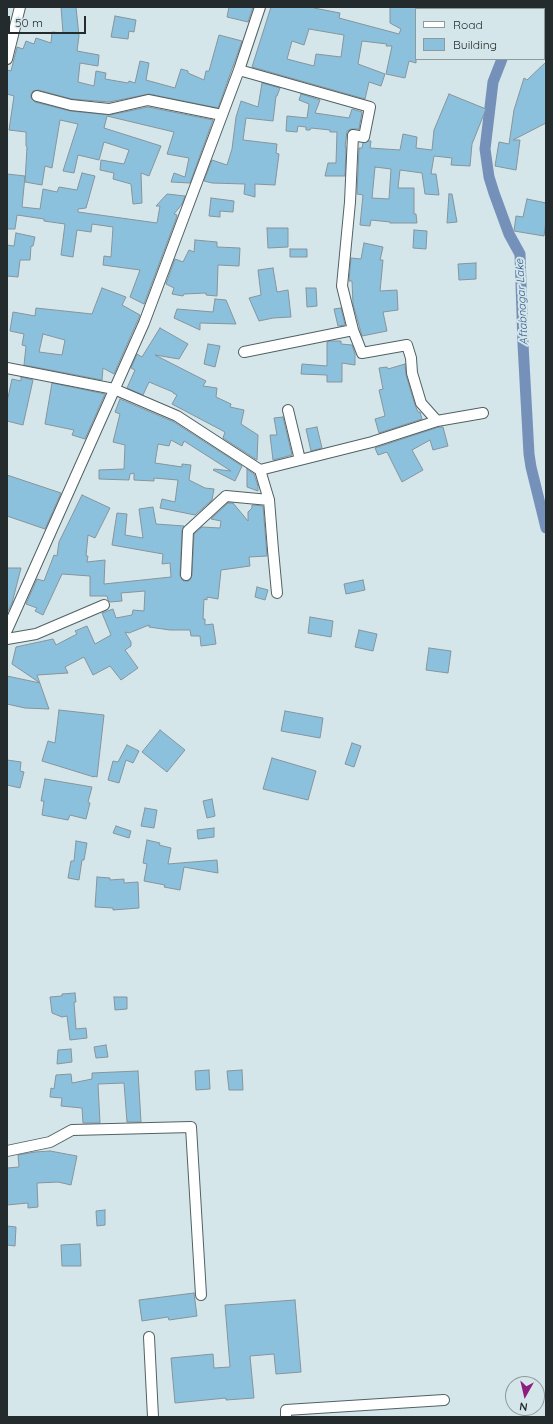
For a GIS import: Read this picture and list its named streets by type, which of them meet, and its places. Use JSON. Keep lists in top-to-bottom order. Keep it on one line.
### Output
{"water":["Aftabnagar Lake"],"legend":["Road","Building"],"scale_bar":"50 m","north":"bottom"}
